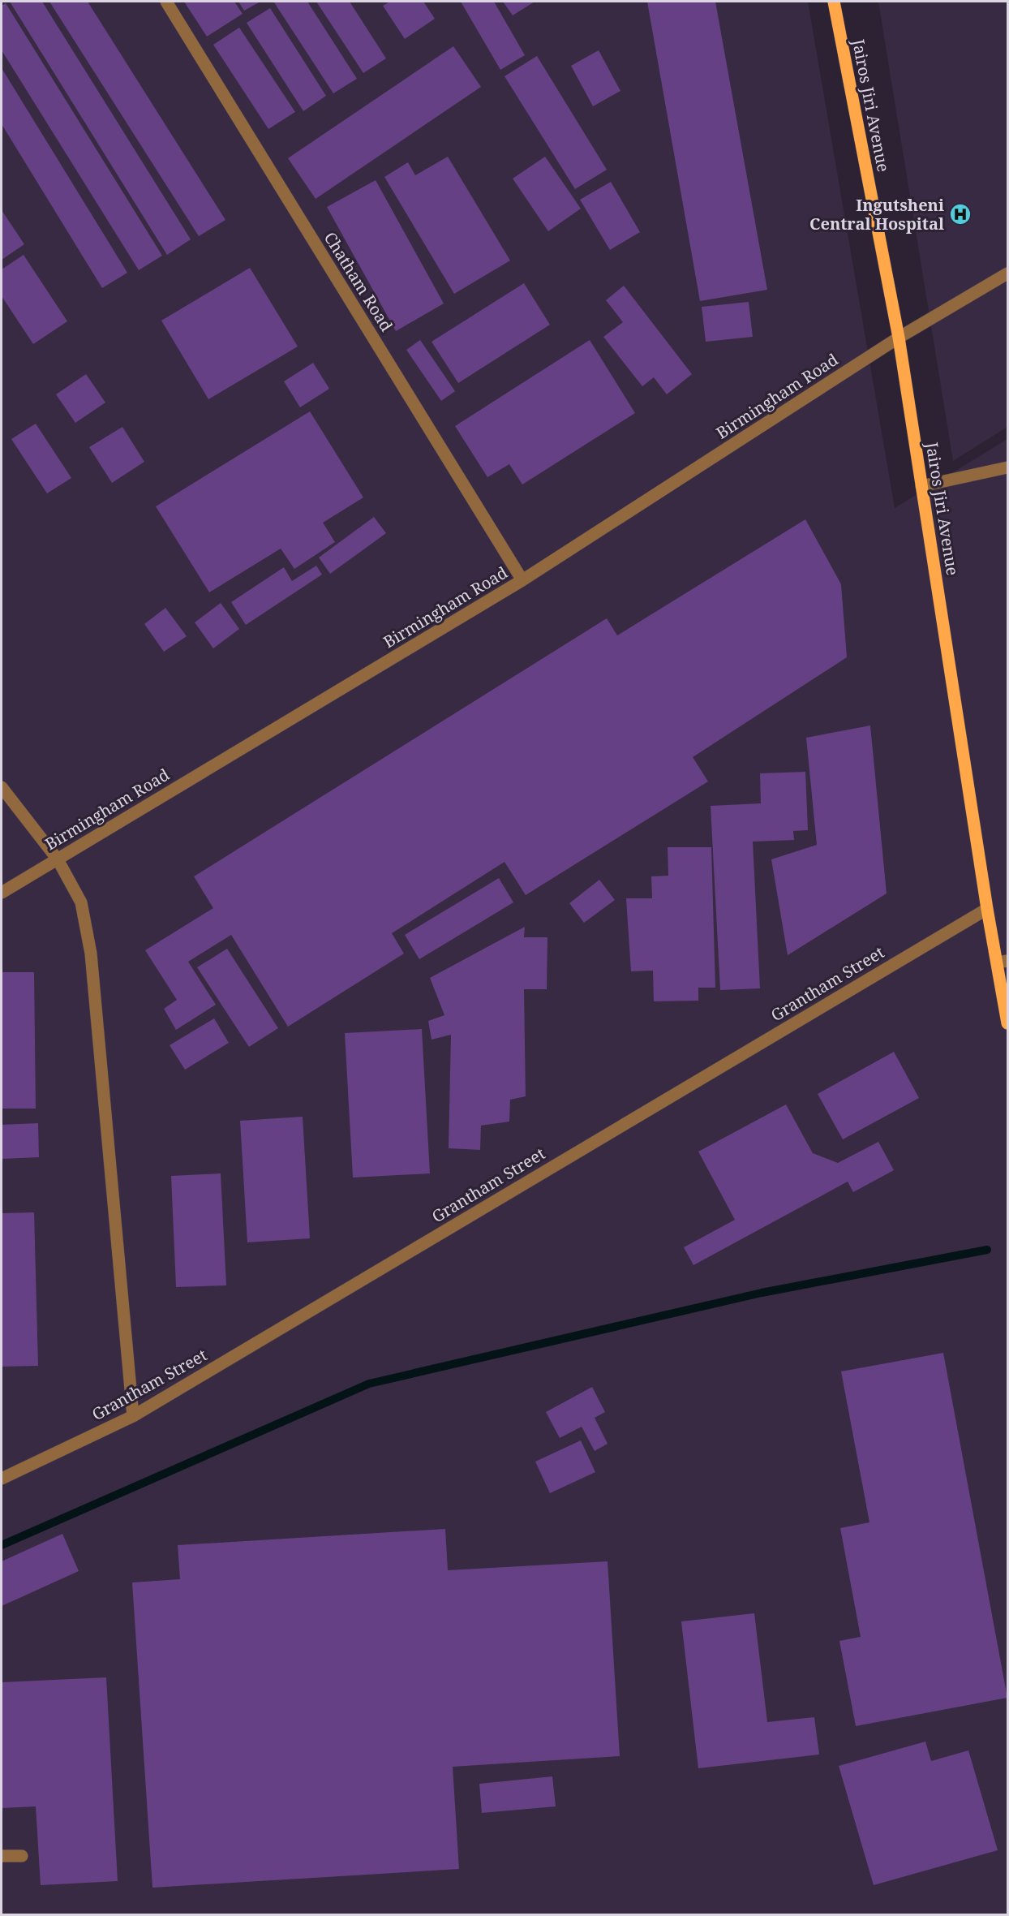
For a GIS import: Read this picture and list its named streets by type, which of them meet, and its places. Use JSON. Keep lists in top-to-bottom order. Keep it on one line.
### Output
{"streets":{"main road":["Jairos Jiri Avenue"],"street":["Chatham Road","Birmingham Road","Grantham Street"]},"crossings":[["Jairos Jiri Avenue","Birmingham Road"],["Jairos Jiri Avenue","Grantham Street"],["Chatham Road","Birmingham Road"]],"places":{"hospital":["Ingutsheni Central Hospital"]}}
